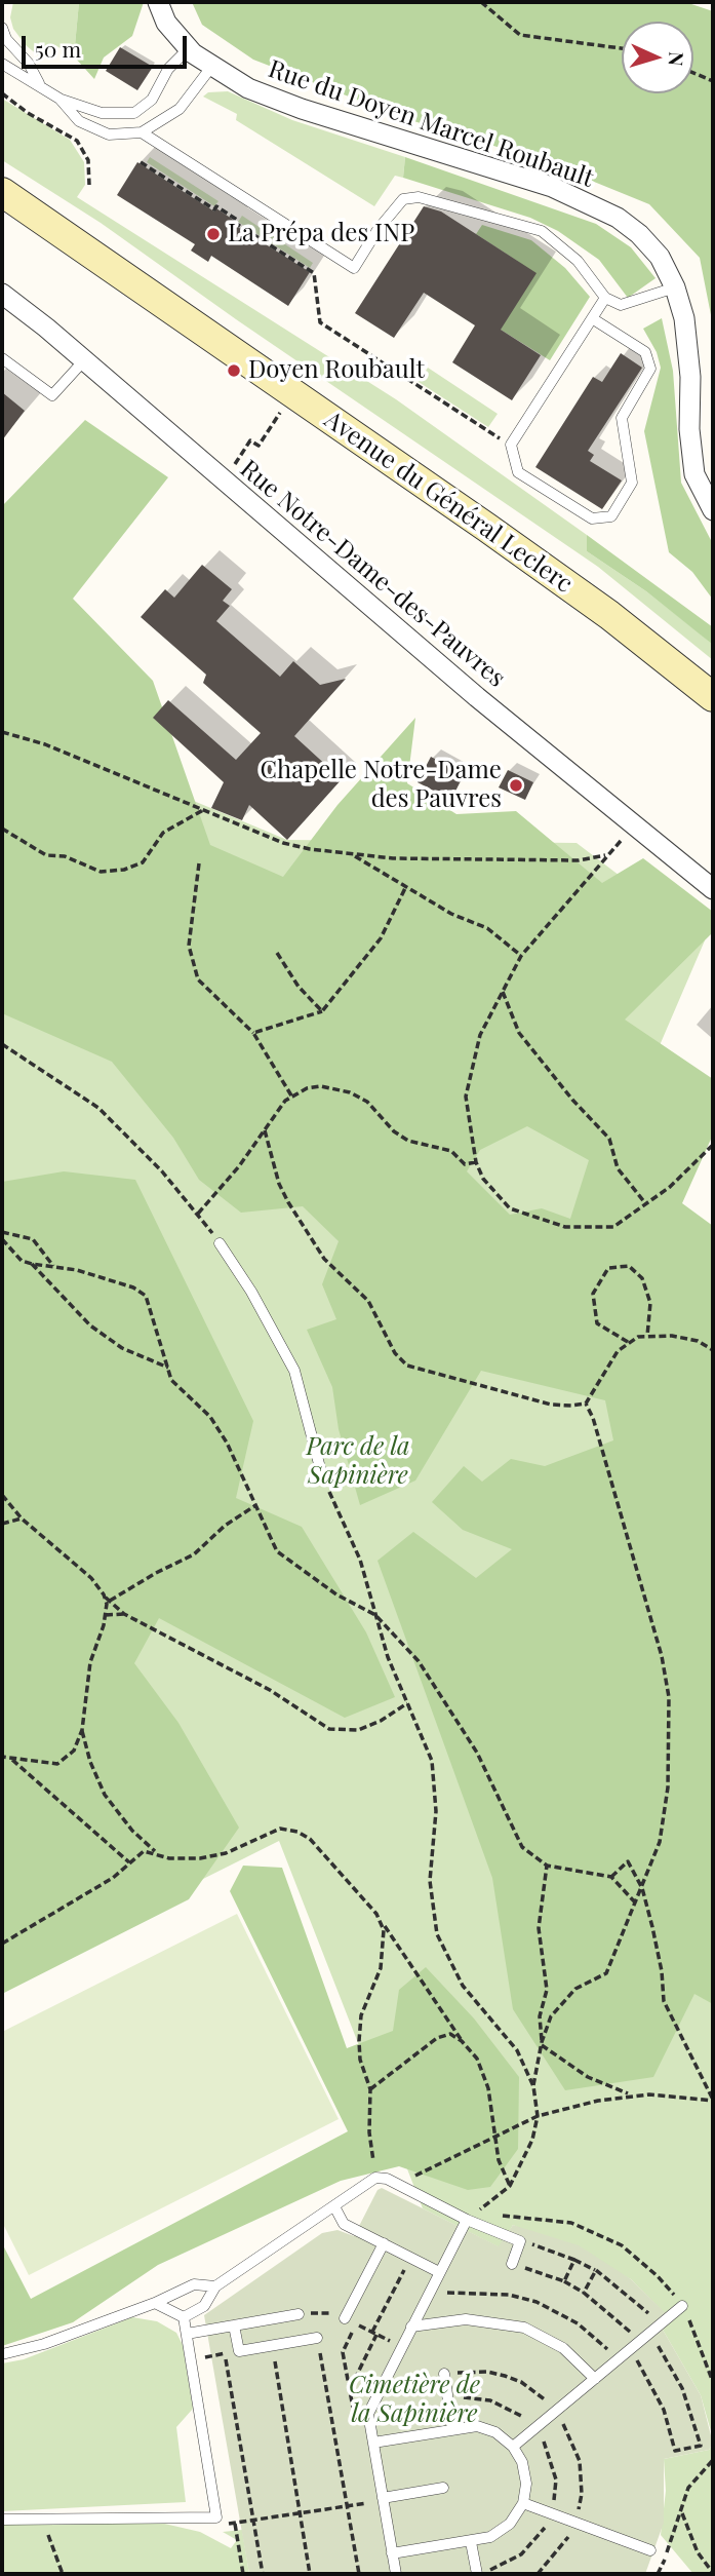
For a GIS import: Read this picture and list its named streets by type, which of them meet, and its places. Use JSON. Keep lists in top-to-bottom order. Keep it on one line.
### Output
{"streets":{"main road":["Avenue du Général Leclerc"],"street":["Rue du Doyen Marcel Roubault","Rue Notre-Dame-des-Pauvres"]},"parks":["Parc de la Sapinière","Cimetière de la Sapinière"],"places":["La Prépa des INP","Doyen Roubault","Chapelle Notre-Dame des Pauvres"],"scale_bar":"50 m","north":"right"}
